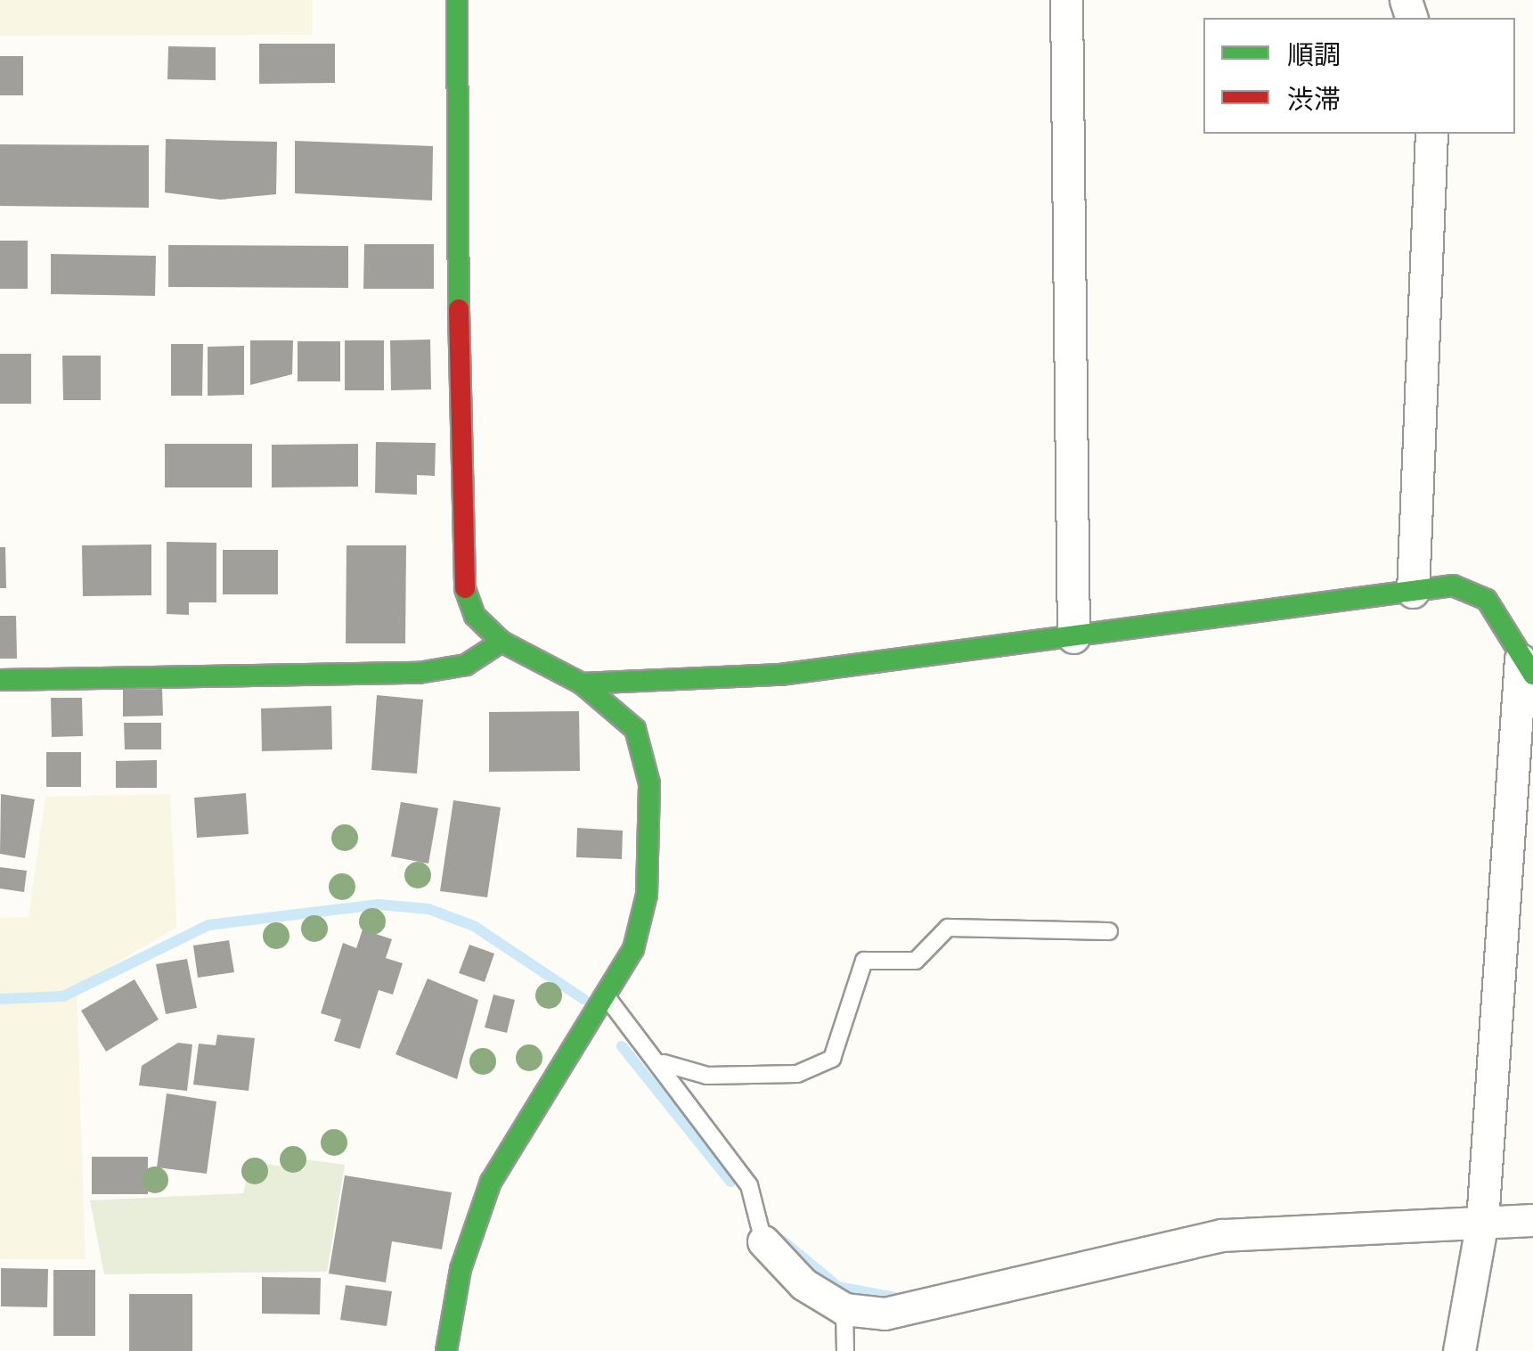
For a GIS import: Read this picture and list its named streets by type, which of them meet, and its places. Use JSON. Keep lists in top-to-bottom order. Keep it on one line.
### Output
{"legend":["順調","渋滞"]}
